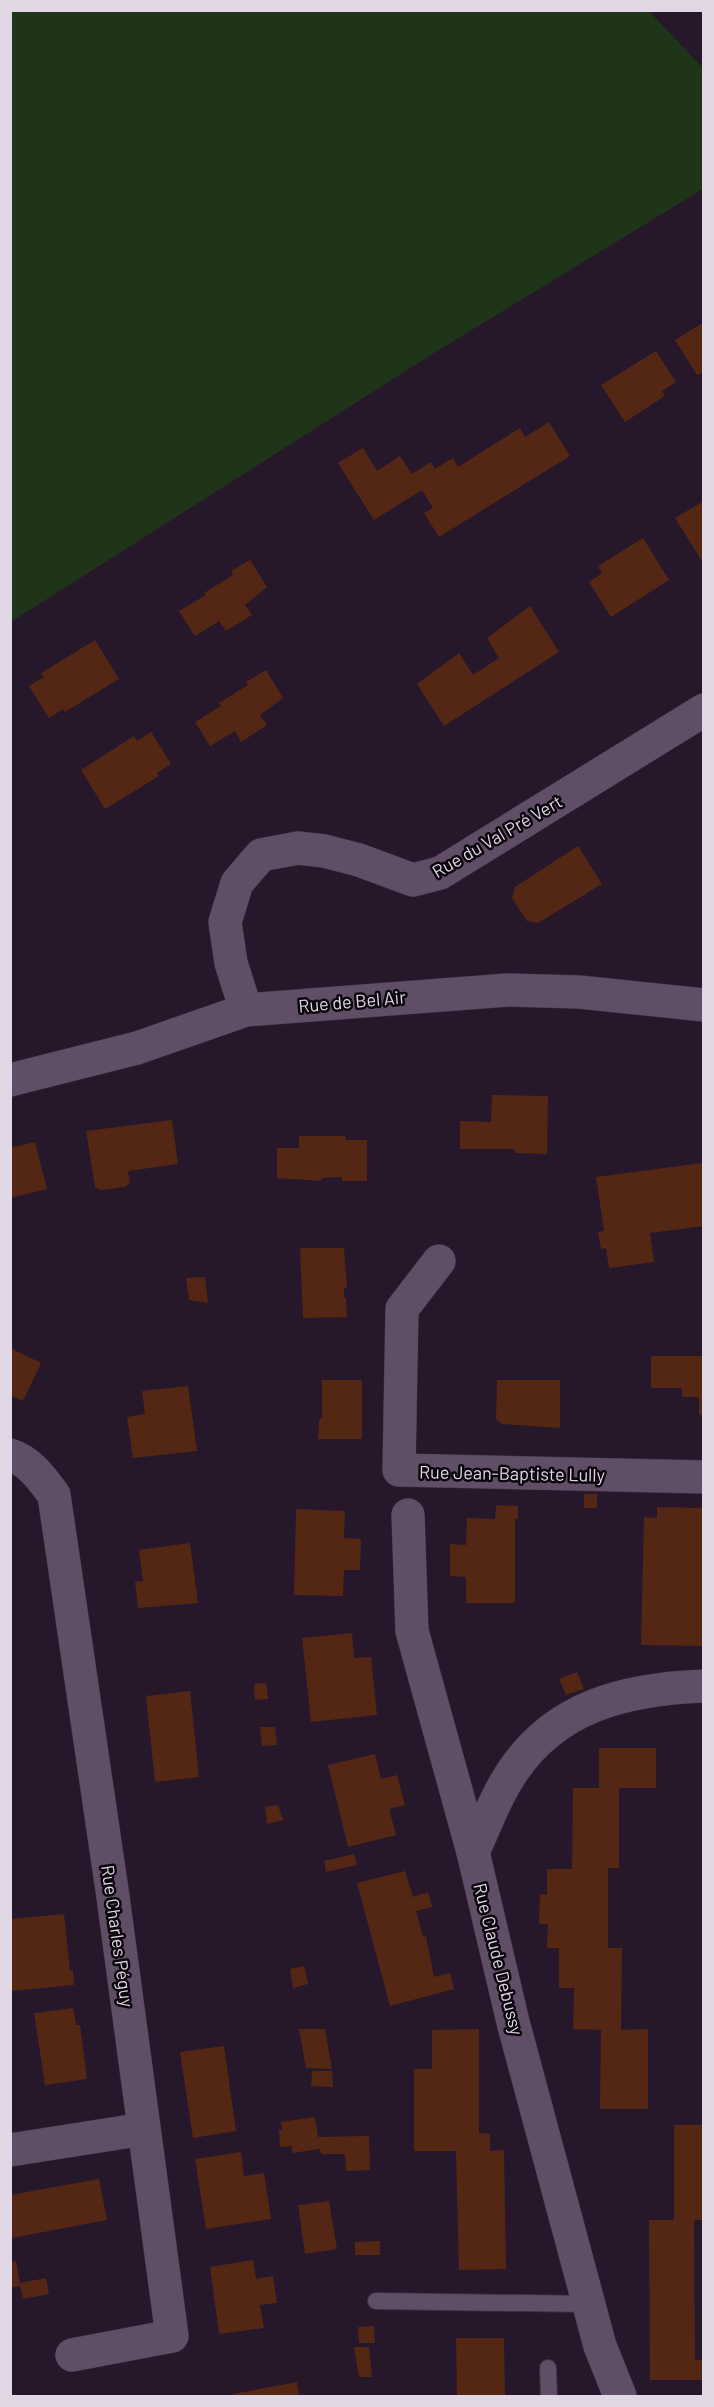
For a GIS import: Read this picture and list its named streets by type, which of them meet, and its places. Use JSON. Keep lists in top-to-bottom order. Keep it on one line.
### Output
{"streets":{"street":["Rue du Val Pré Vert","Rue de Bel Air","Rue Jean-Baptiste Lully","Rue Charles Péguy","Rue Claude Debussy"]},"crossings":[["Rue du Val Pré Vert","Rue de Bel Air"]]}
